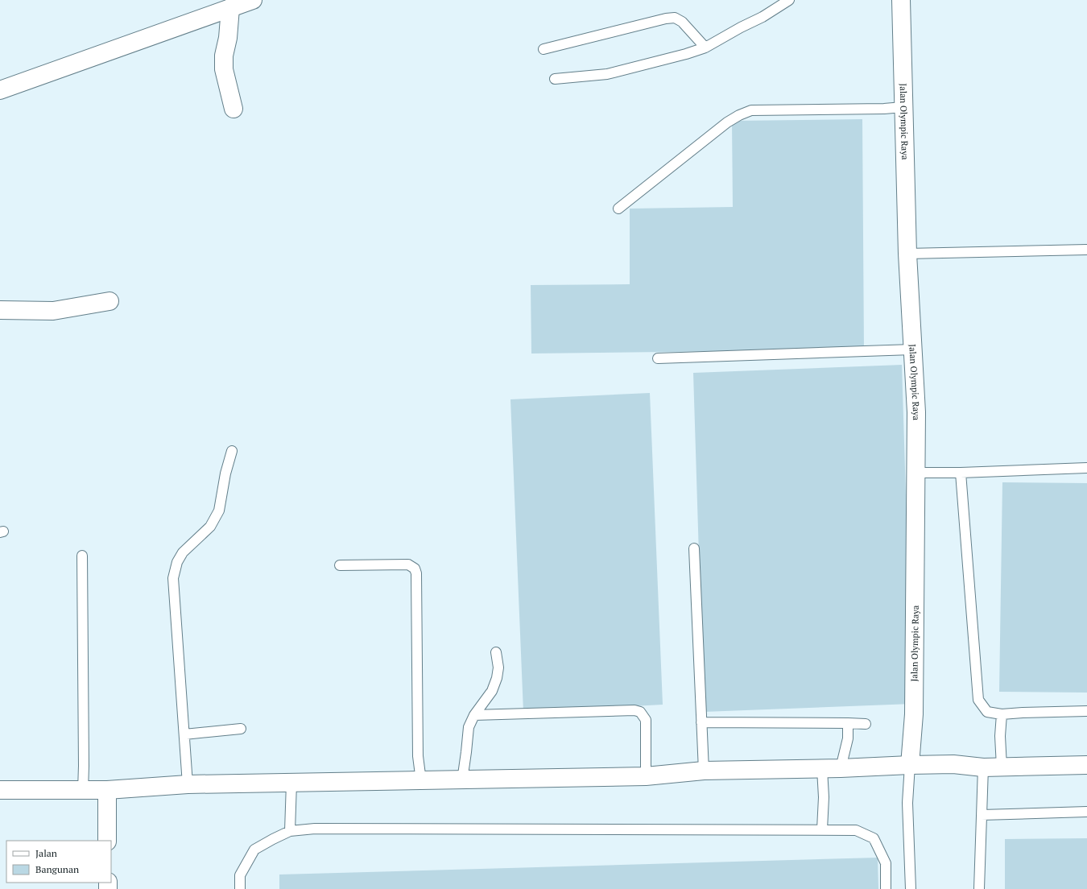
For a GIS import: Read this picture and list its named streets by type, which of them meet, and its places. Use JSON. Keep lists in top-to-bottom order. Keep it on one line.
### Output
{"streets":{"street":["Jalan Olympic Raya"]},"legend":["Jalan","Bangunan"]}
